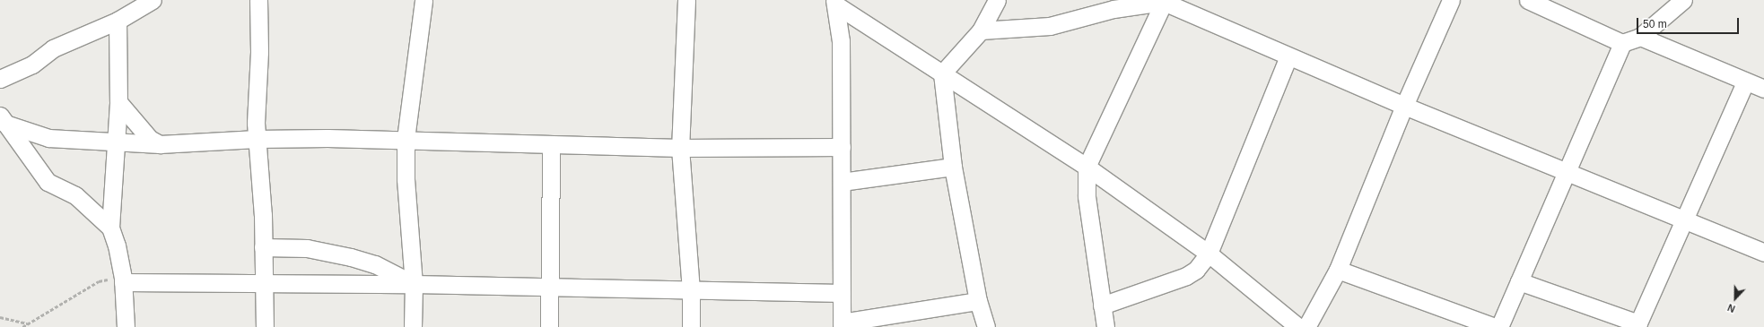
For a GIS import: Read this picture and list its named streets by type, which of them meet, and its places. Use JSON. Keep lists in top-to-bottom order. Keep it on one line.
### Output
{"scale_bar":"50 m","north":"bottom"}
